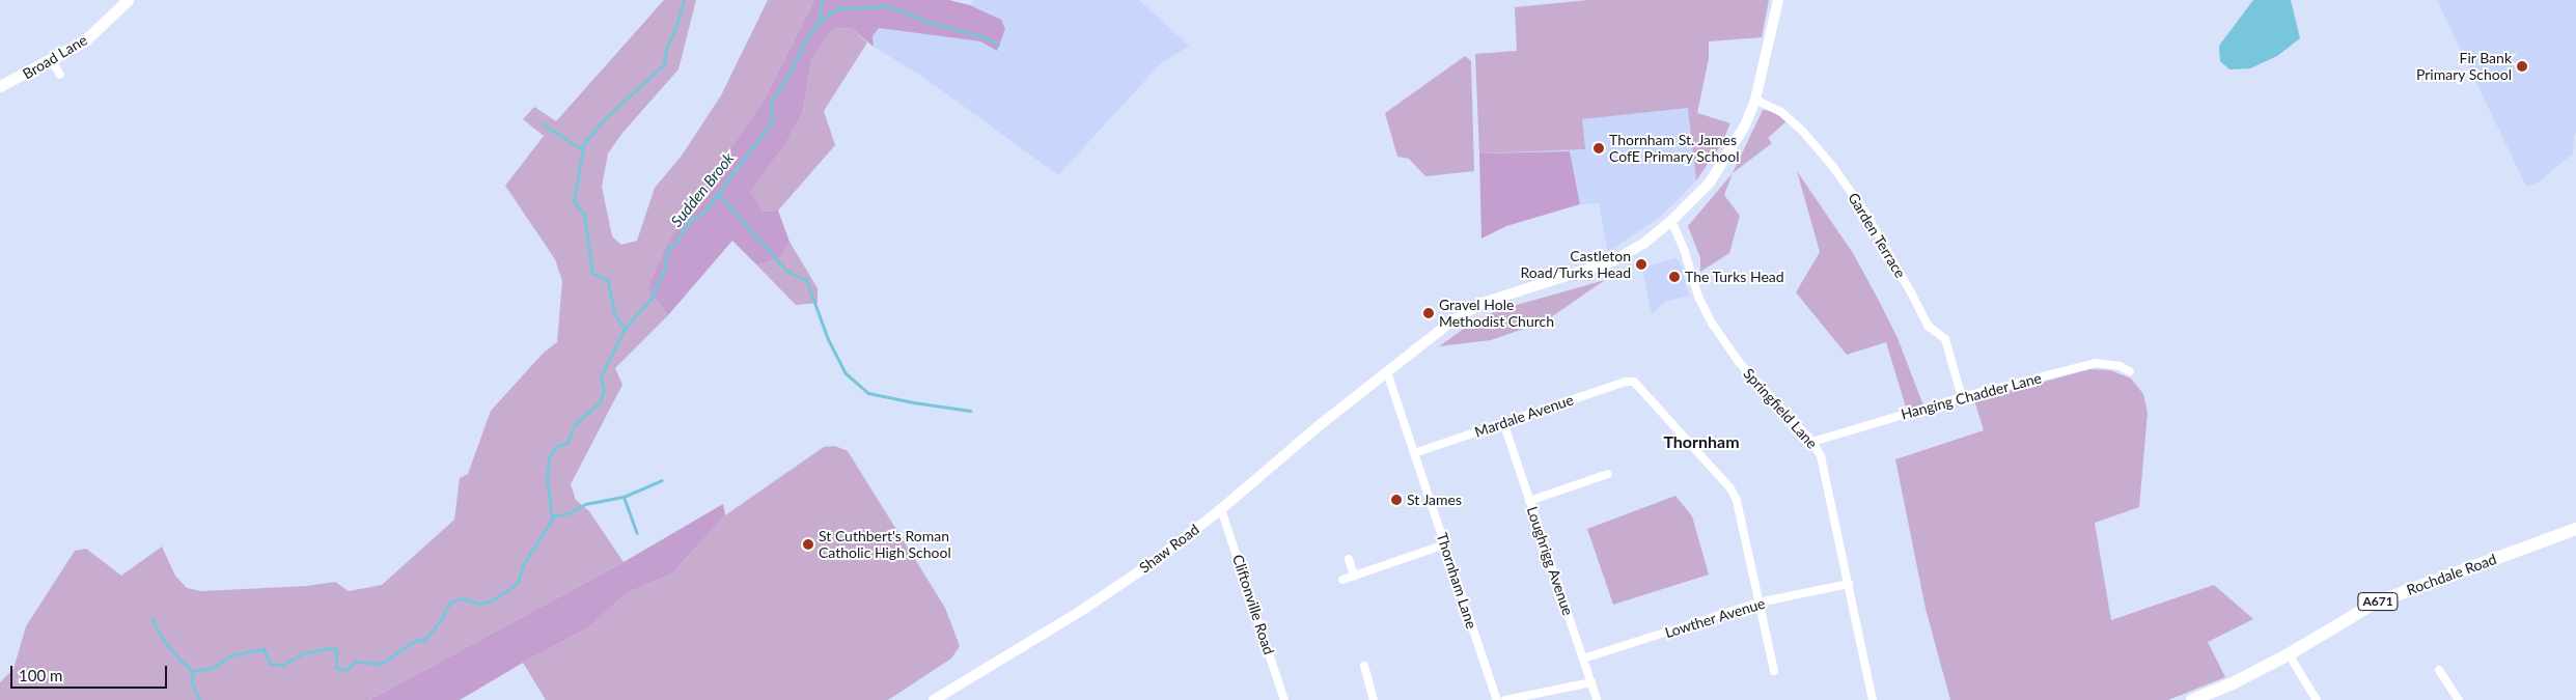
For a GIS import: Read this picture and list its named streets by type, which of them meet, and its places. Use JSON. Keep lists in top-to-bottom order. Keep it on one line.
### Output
{"streets":{"main road":["Broad Lane","Rochdale Road","A671"],"street":["Garden Terrace","Hanging Chadder Lane","Springfield Lane","Mardale Avenue","Shaw Road","Loughrigg Avenue","Thornham Lane","Cliftonville Road","Lowther Avenue"]},"crossings":[["Garden Terrace","Hanging Chadder Lane"],["Garden Terrace","Shaw Road"],["Hanging Chadder Lane","Springfield Lane"],["Springfield Lane","Shaw Road"],["Springfield Lane","Lowther Avenue"],["Mardale Avenue","Loughrigg Avenue"],["Mardale Avenue","Thornham Lane"],["Mardale Avenue","Lowther Avenue"],["Shaw Road","Thornham Lane"],["Shaw Road","Cliftonville Road"],["Loughrigg Avenue","Lowther Avenue"]],"districts":["Thornham"],"water":["Sudden Brook"],"places":["Fir Bank Primary School","Thornham St. James CofE Primary School","Castleton Road/Turks Head","The Turks Head","Gravel Hole Methodist Church","St James","St Cuthbert's Roman Catholic High School"],"scale_bar":"100 m"}
